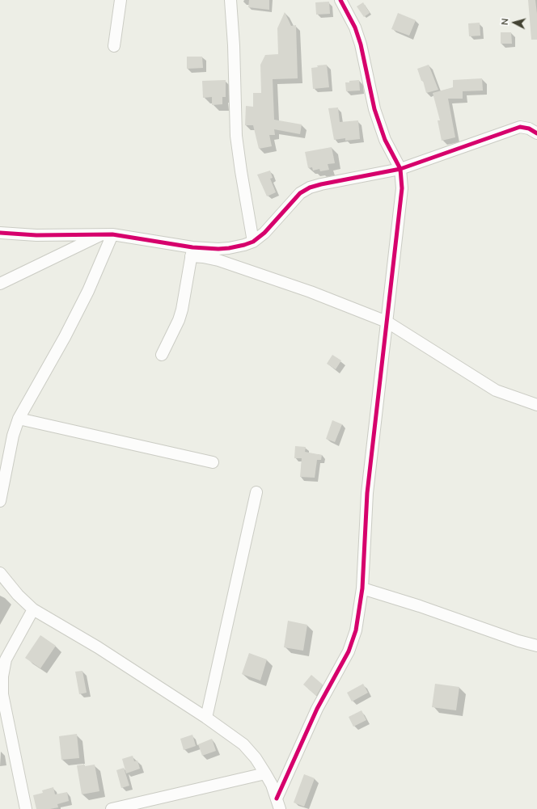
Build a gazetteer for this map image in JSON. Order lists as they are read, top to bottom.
{
  "north": "left"
}
